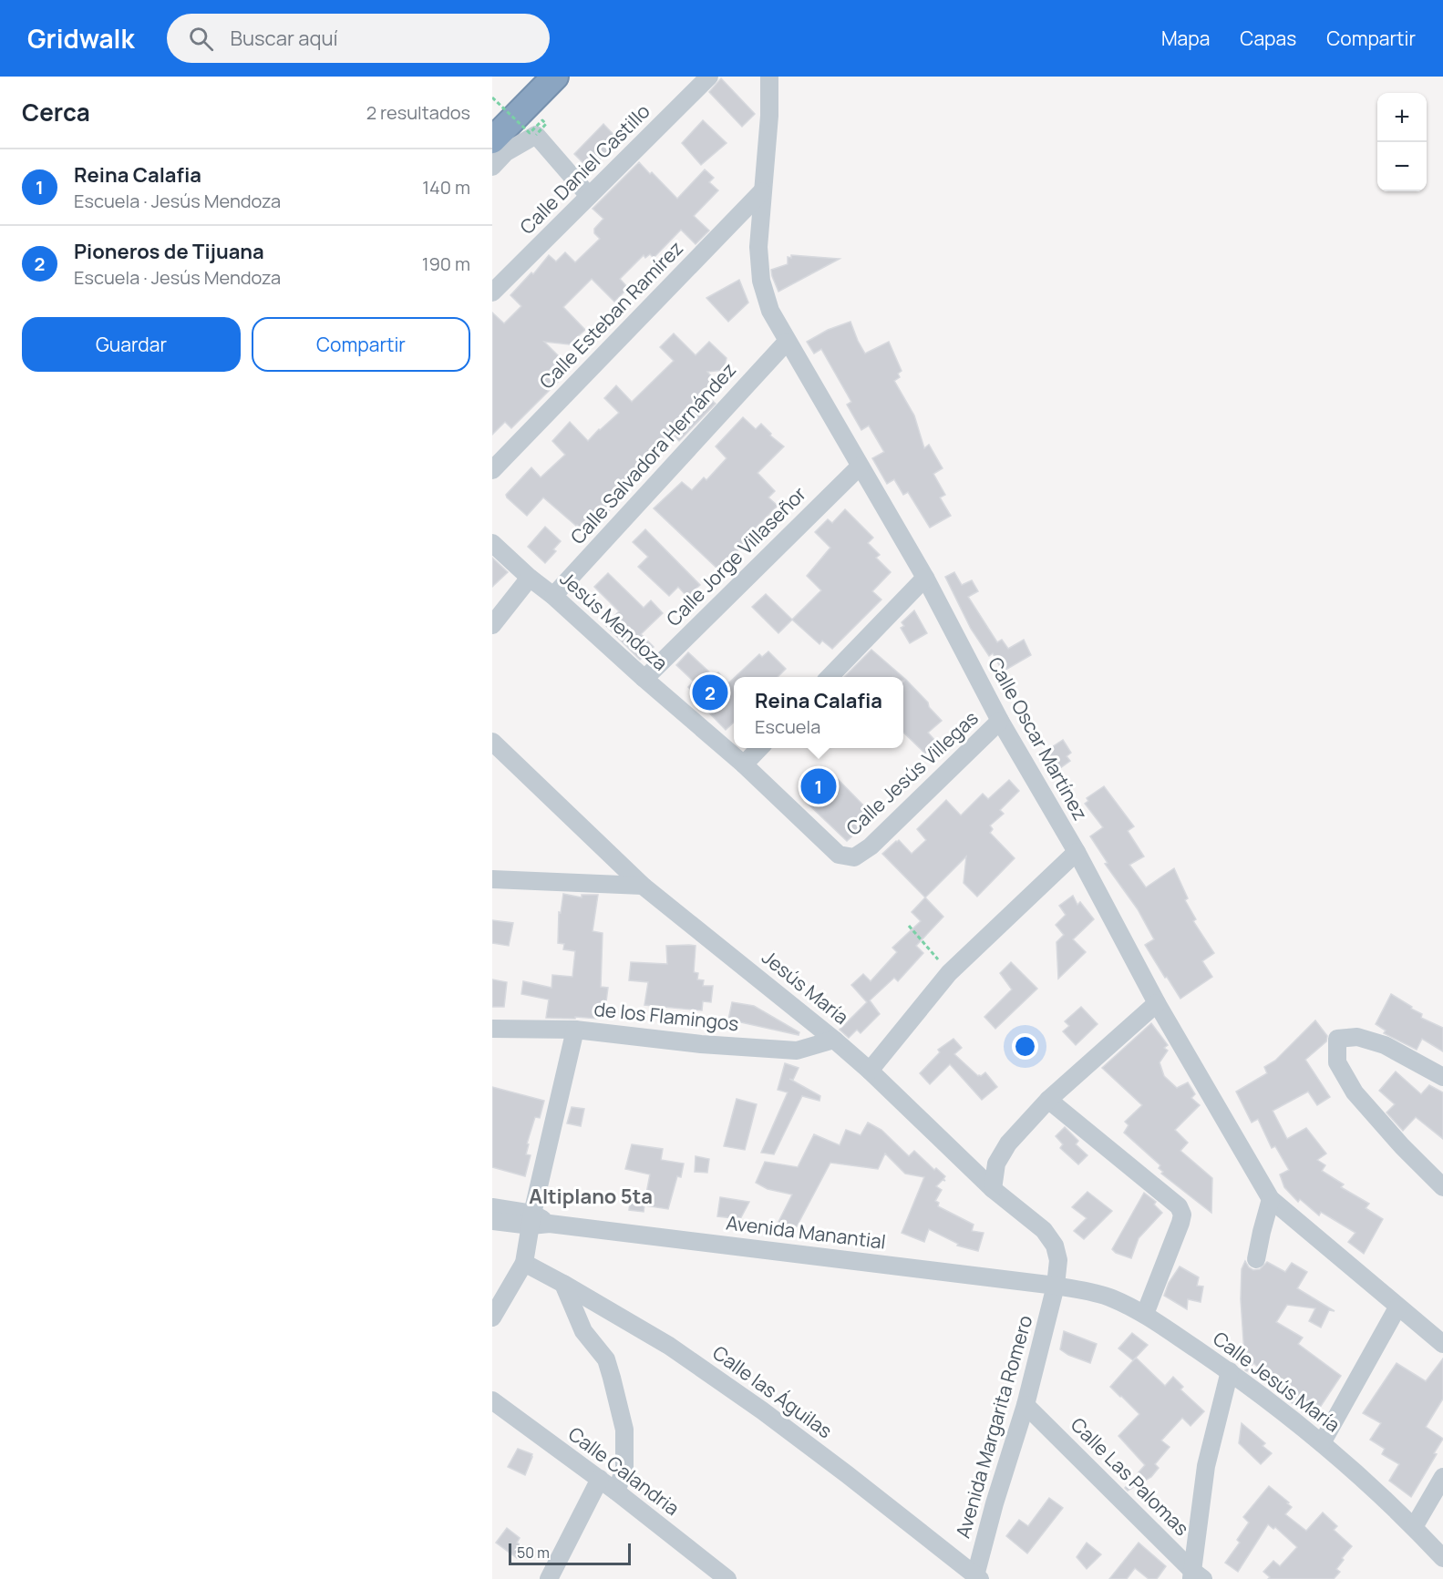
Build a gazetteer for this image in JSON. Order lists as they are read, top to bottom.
{
  "streets": {
    "street": [
      "Calle Daniel Castillo",
      "Calle Esteban Ramírez",
      "Calle Salvadora Hernández",
      "Calle Jorge Villaseñor",
      "Jesús Mendoza",
      "Calle Oscar Martínez",
      "Calle Jesús Villegas",
      "Jesús María",
      "de los Flamingos",
      "Avenida Manantial",
      "Calle Jesús María",
      "Calle las Águilas",
      "Avenida Margarita Romero",
      "Calle Calandria",
      "Calle Las Palomas"
    ]
  },
  "crossings": [
    ["Calle Esteban Ramírez", "Calle Oscar Martínez"],
    ["Calle Salvadora Hernández", "Jesús Mendoza"],
    ["Calle Salvadora Hernández", "Calle Oscar Martínez"],
    ["Calle Jorge Villaseñor", "Jesús Mendoza"],
    ["Calle Jorge Villaseñor", "Calle Oscar Martínez"],
    ["Jesús Mendoza", "Calle Jesús Villegas"],
    ["Calle Oscar Martínez", "Calle Jesús Villegas"],
    ["Jesús María", "de los Flamingos"],
    ["Jesús María", "Avenida Manantial"],
    ["Jesús María", "Calle Jesús María"],
    ["Jesús María", "Avenida Margarita Romero"],
    ["Avenida Manantial", "Calle Jesús María"],
    ["Avenida Manantial", "Avenida Margarita Romero"],
    ["Calle Jesús María", "Avenida Margarita Romero"],
    ["Calle las Águilas", "Avenida Margarita Romero"],
    ["Avenida Margarita Romero", "Calle Las Palomas"]
  ],
  "districts": ["Altiplano 5ta"],
  "scale_bar": "50 m",
  "page": {
    "header": "Gridwalk",
    "search": "Buscar aquí",
    "nav": ["Mapa", "Capas", "Compartir"],
    "heading": ["Cerca", "2 resultados"],
    "map_buttons": ["+", "−"],
    "list": [
      {
        "mark": "1",
        "name": "Reina Calafia",
        "note": "Escuela · Jesús Mendoza",
        "value": "140 m"
      },
      {
        "mark": "2",
        "name": "Pioneros de Tijuana",
        "note": "Escuela · Jesús Mendoza",
        "value": "190 m"
      }
    ],
    "buttons": ["Guardar", "Compartir"],
    "pins": ["2", "1"],
    "popup": ["Reina Calafia", "Escuela"],
    "scale": "50 m"
  }
}
